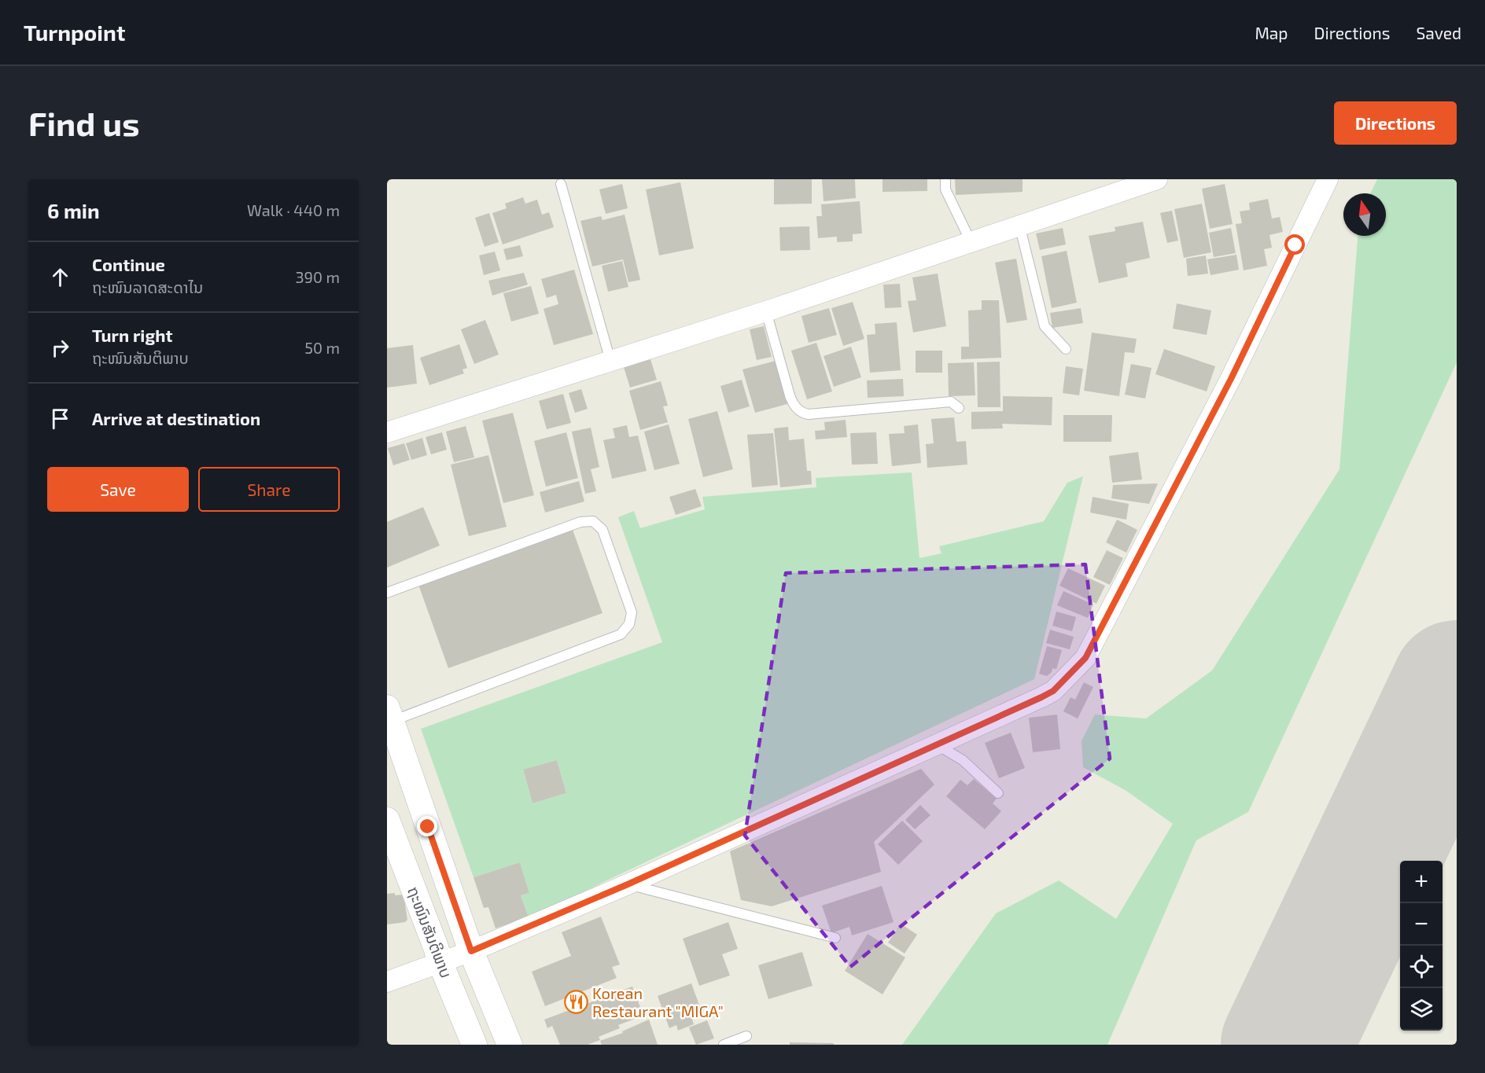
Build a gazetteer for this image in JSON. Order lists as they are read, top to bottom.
{
  "streets": {
    "street": ["ຖະໜົນສັນຕິພາບ"]
  },
  "places": {
    "restaurant": ["Korean Restaurant \"MIGA\""]
  },
  "north": "top",
  "page": {
    "header": "Turnpoint",
    "nav": ["Map", "Directions", "Saved"],
    "buttons": [
      "Directions",
      ["Save", "Share"]
    ],
    "title": "Find us",
    "heading": ["6 min", "Walk · 440 m"],
    "list": [
      ["Continue", "ຖະໜົນລາດສະດາໄນ", "390 m"],
      ["Turn right", "ຖະໜົນສັນຕິພາບ", "50 m"],
      "Arrive at destination"
    ],
    "map_buttons": ["+", "−"]
  }
}
